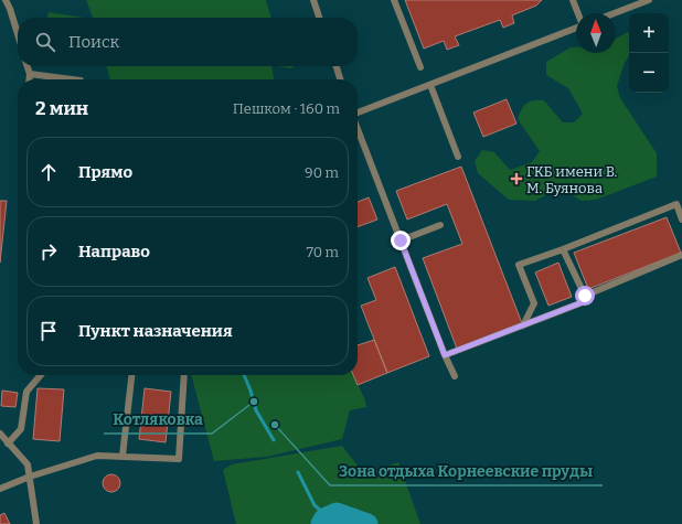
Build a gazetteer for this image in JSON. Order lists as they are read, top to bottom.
{
  "places": {
    "health": ["ГКБ имени В. М. Буянова"],
    "other": ["Котляковка", "Зона отдыха Корнеевские пруды"]
  },
  "north": "top",
  "page": {
    "map_buttons": ["+", "−"],
    "search": "Поиск",
    "heading": ["2 мин", "Пешком · 160 m"],
    "list": [
      ["Прямо", "90 m"],
      ["Направо", "70 m"],
      "Пункт назначения"
    ]
  }
}
